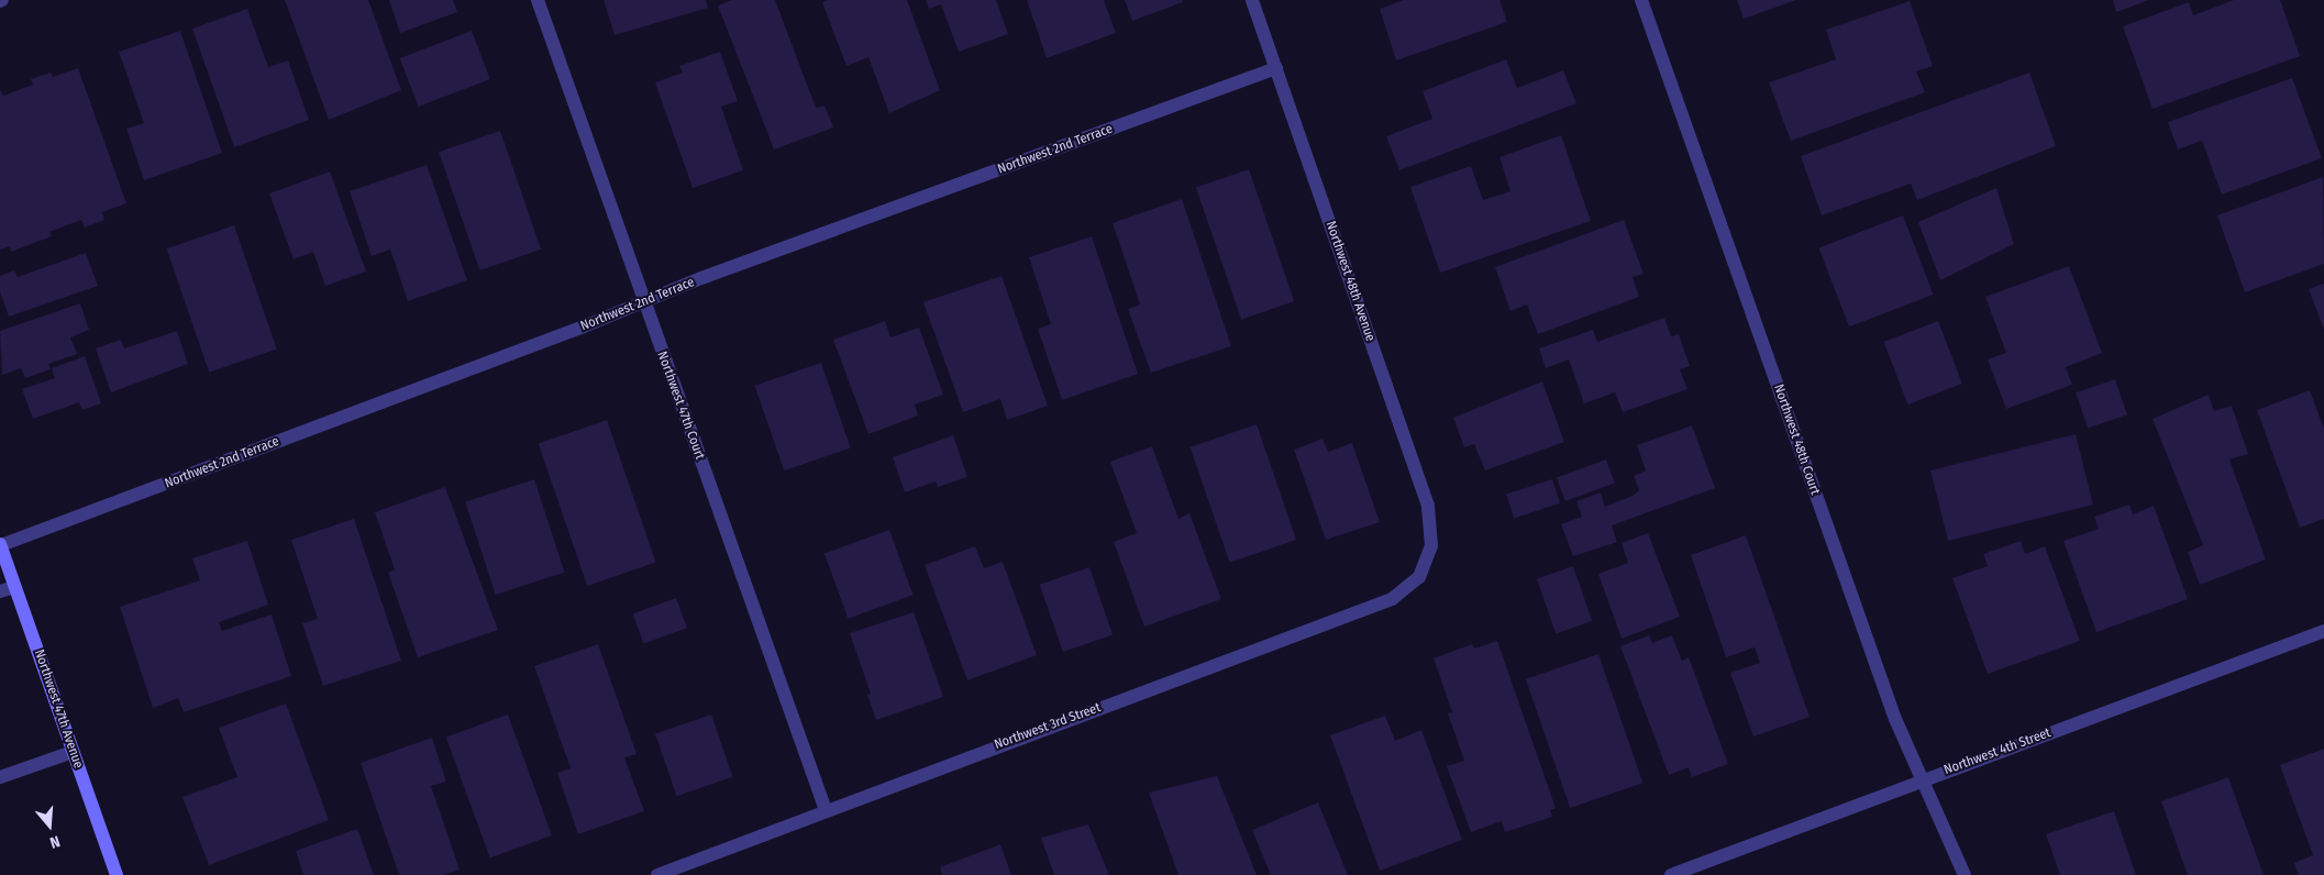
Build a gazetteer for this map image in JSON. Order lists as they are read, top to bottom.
{
  "streets": {
    "street": [
      "Northwest 2nd Terrace",
      "Northwest 48th Avenue",
      "Northwest 47th Court",
      "Northwest 48th Court",
      "Northwest 47th Avenue",
      "Northwest 3rd Street",
      "Northwest 4th Street"
    ]
  },
  "crossings": [
    ["Northwest 2nd Terrace", "Northwest 48th Avenue"],
    ["Northwest 2nd Terrace", "Northwest 47th Court"],
    ["Northwest 2nd Terrace", "Northwest 47th Avenue"],
    ["Northwest 48th Avenue", "Northwest 3rd Street"],
    ["Northwest 47th Court", "Northwest 3rd Street"],
    ["Northwest 48th Court", "Northwest 4th Street"]
  ],
  "north": "bottom"
}
